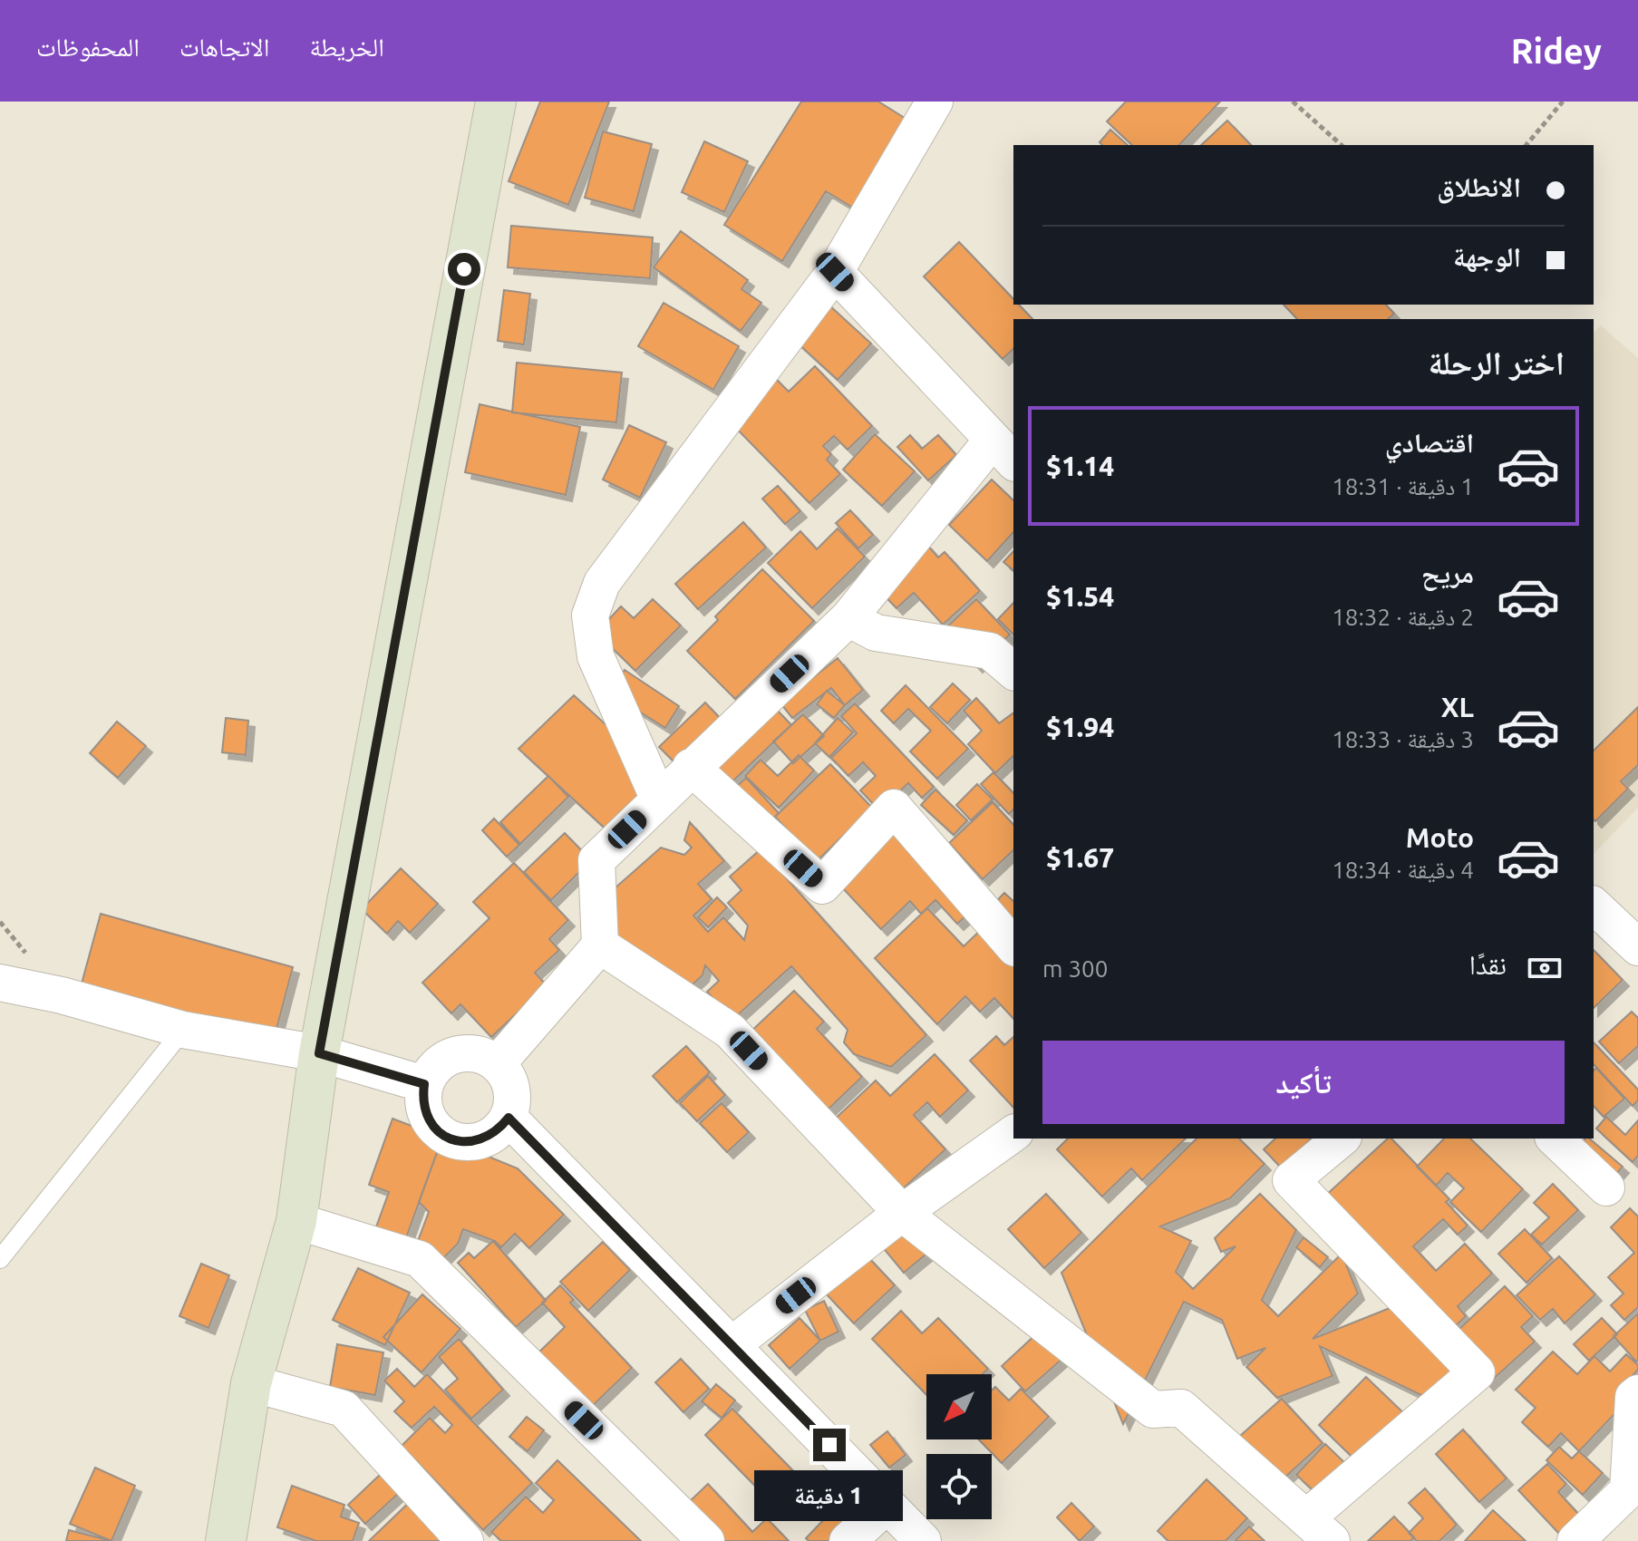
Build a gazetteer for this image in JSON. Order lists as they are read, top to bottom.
{
  "north": "bottom left",
  "page": {
    "header": "Ridey",
    "nav": ["الخريطة", "الاتجاهات", "المحفوظات"],
    "banner": ["الانطلاق", "الوجهة"],
    "heading": "اختر الرحلة",
    "list": [
      {
        "name": "اقتصادي",
        "note": "1 دقيقة · 18:31",
        "value": "$1.14"
      },
      {
        "name": "مريح",
        "note": "2 دقيقة · 18:32",
        "value": "$1.54"
      },
      {
        "name": "XL",
        "note": "3 دقيقة · 18:33",
        "value": "$1.94"
      },
      {
        "name": "Moto",
        "note": "4 دقيقة · 18:34",
        "value": "$1.67"
      }
    ],
    "pay": ["نقدًا", "300 m"],
    "buttons": "تأكيد",
    "bubble": "1 دقيقة"
  }
}
